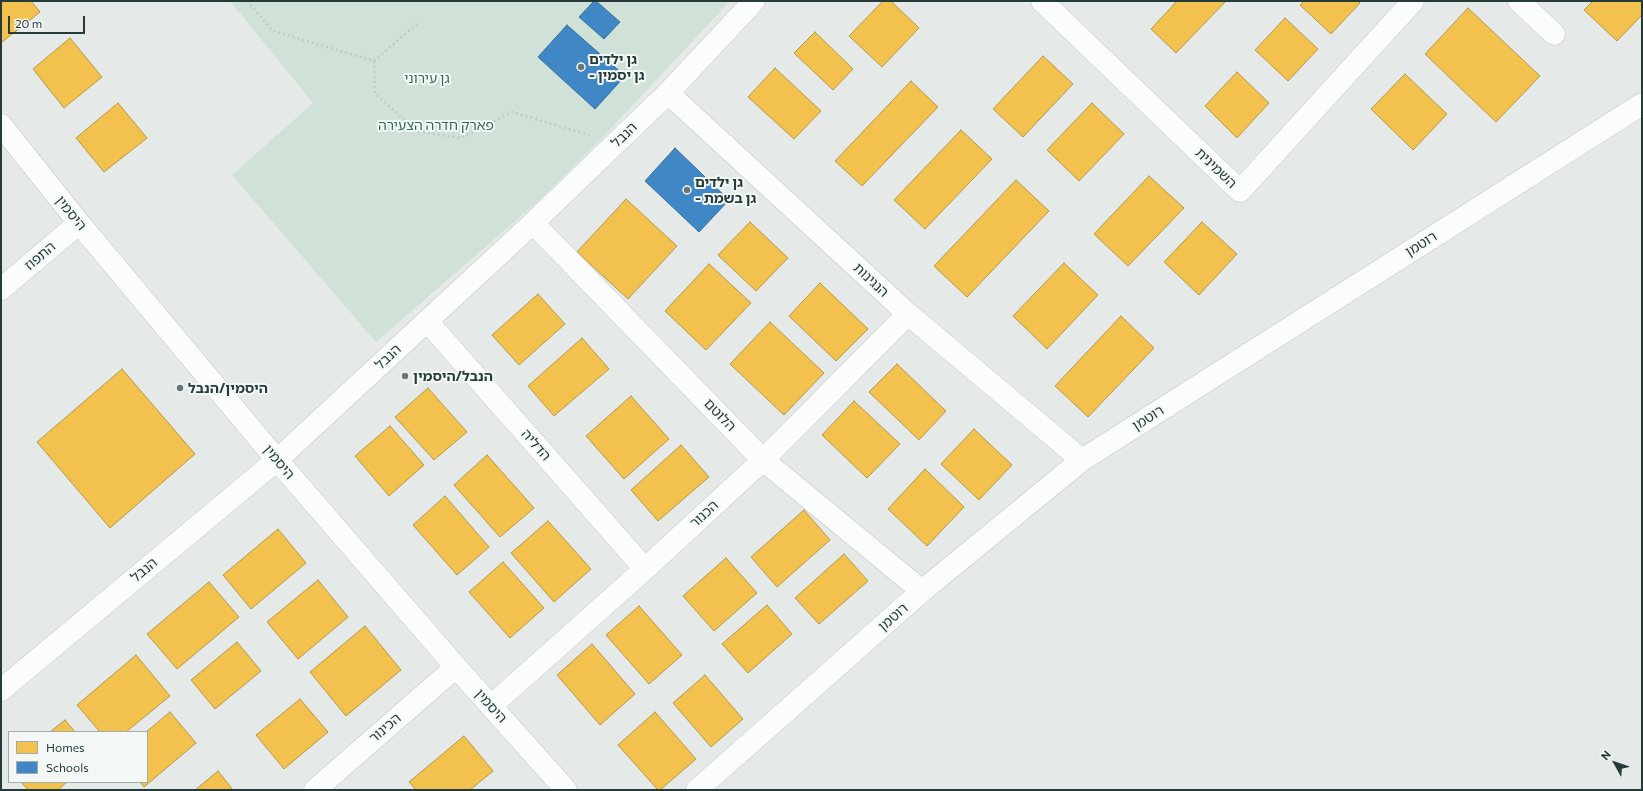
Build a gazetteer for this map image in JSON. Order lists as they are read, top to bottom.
{
  "streets": {
    "street": [
      "הנבל",
      "השמינית",
      "היסמין",
      "רוטמן",
      "התפוז",
      "הנגינות",
      "הלוטם",
      "הדליה",
      "הכנור",
      "הכינור"
    ]
  },
  "crossings": [
    ["הנבל", "היסמין"],
    ["הנבל", "הנגינות"],
    ["הנבל", "הלוטם"],
    ["הנבל", "הדליה"],
    ["היסמין", "התפוז"],
    ["היסמין", "הכנור"],
    ["היסמין", "הכינור"],
    ["רוטמן", "הנגינות"],
    ["רוטמן", "הלוטם"],
    ["הנגינות", "הכנור"],
    ["הלוטם", "הכנור"],
    ["הדליה", "הכנור"]
  ],
  "parks": ["גן עירוני", "פארק חדרה הצעירה"],
  "places": [
    "גן ילדים - גן יסמין",
    "גן ילדים - גן בשמת",
    "הנבל/היסמין",
    "היסמין/הנבל"
  ],
  "legend": ["Homes", "Schools"],
  "scale_bar": "20 m",
  "north": "top left"
}
